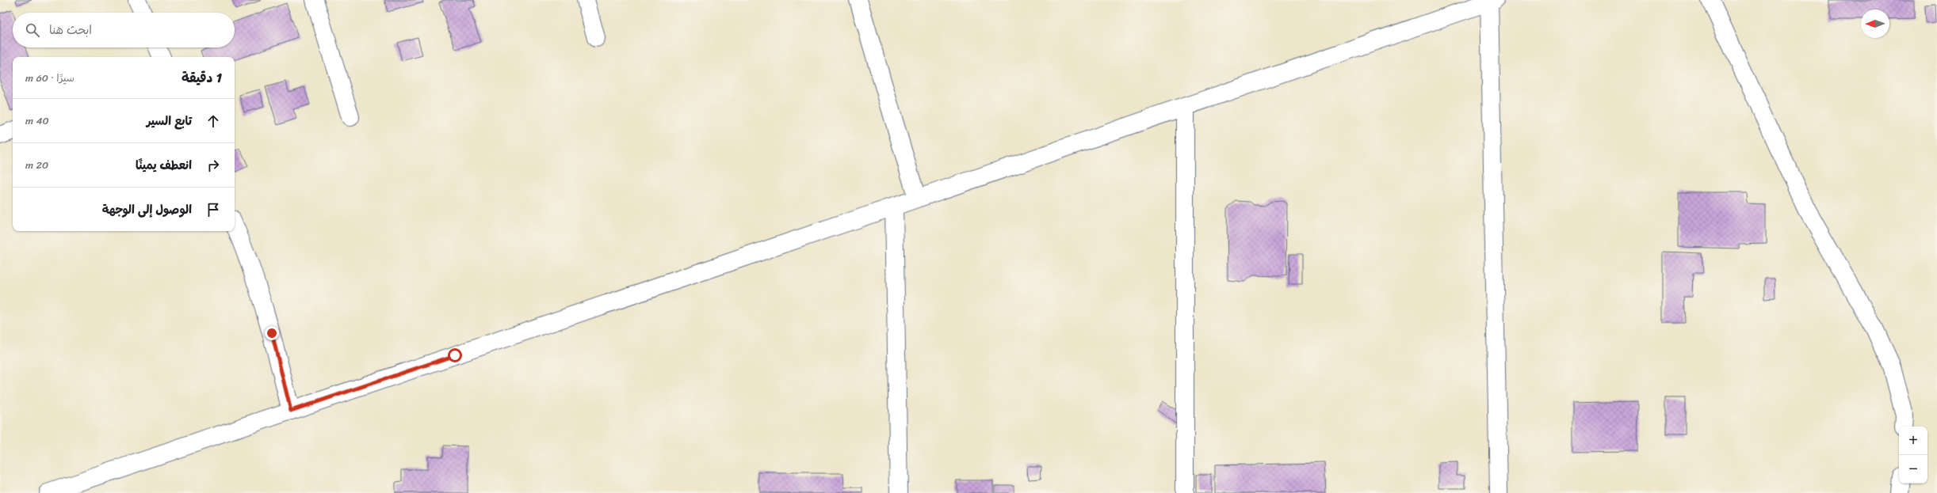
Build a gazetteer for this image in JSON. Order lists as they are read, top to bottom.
{
  "north": "left",
  "page": {
    "search": "ابحث هنا",
    "heading": ["1 دقيقة", "سيرًا · 60 m"],
    "list": [
      ["تابع السير", "40 m"],
      ["انعطف يمينًا", "20 m"],
      "الوصول إلى الوجهة"
    ],
    "map_buttons": ["+", "−"]
  }
}
